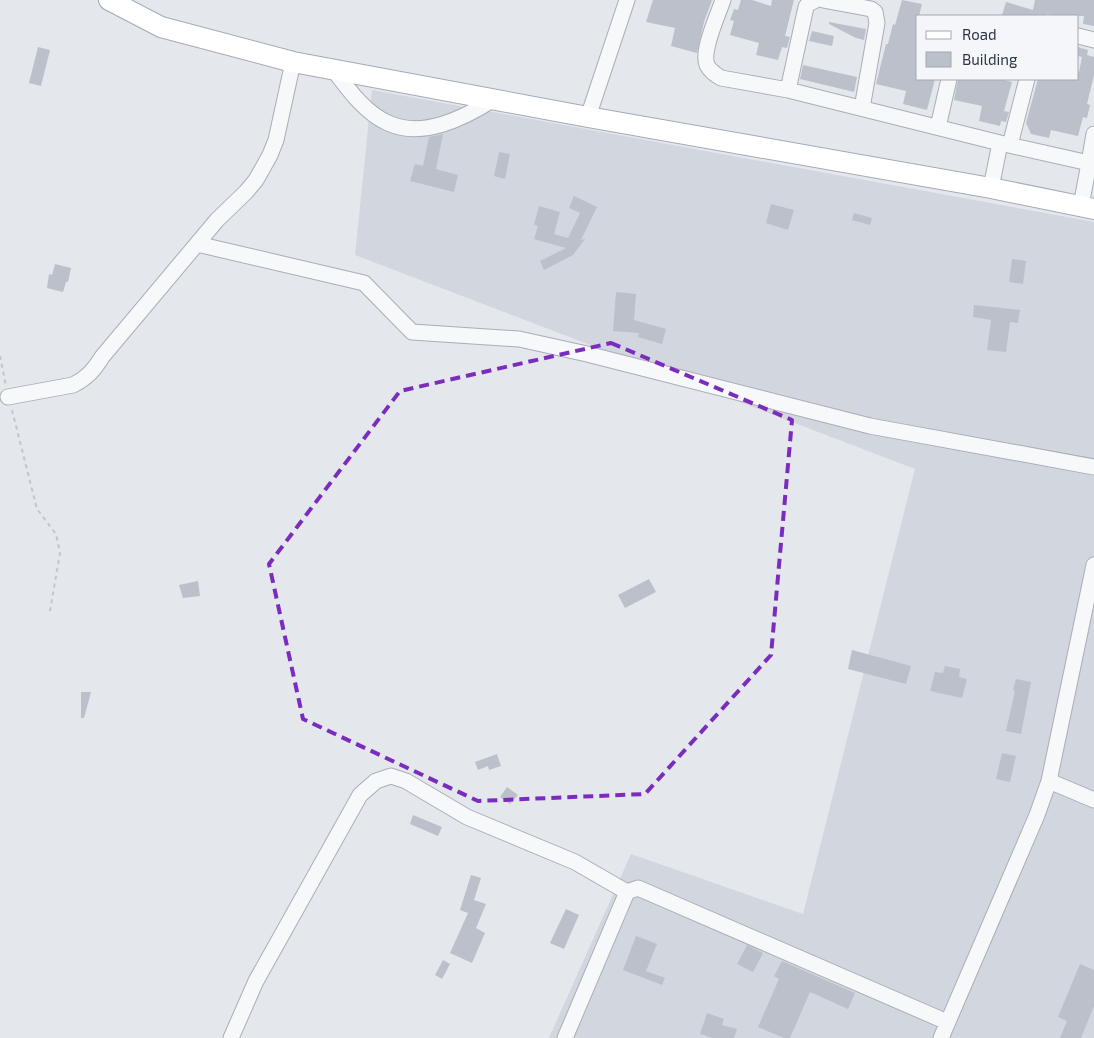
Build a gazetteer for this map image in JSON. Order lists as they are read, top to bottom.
{
  "legend": ["Road", "Building"]
}
